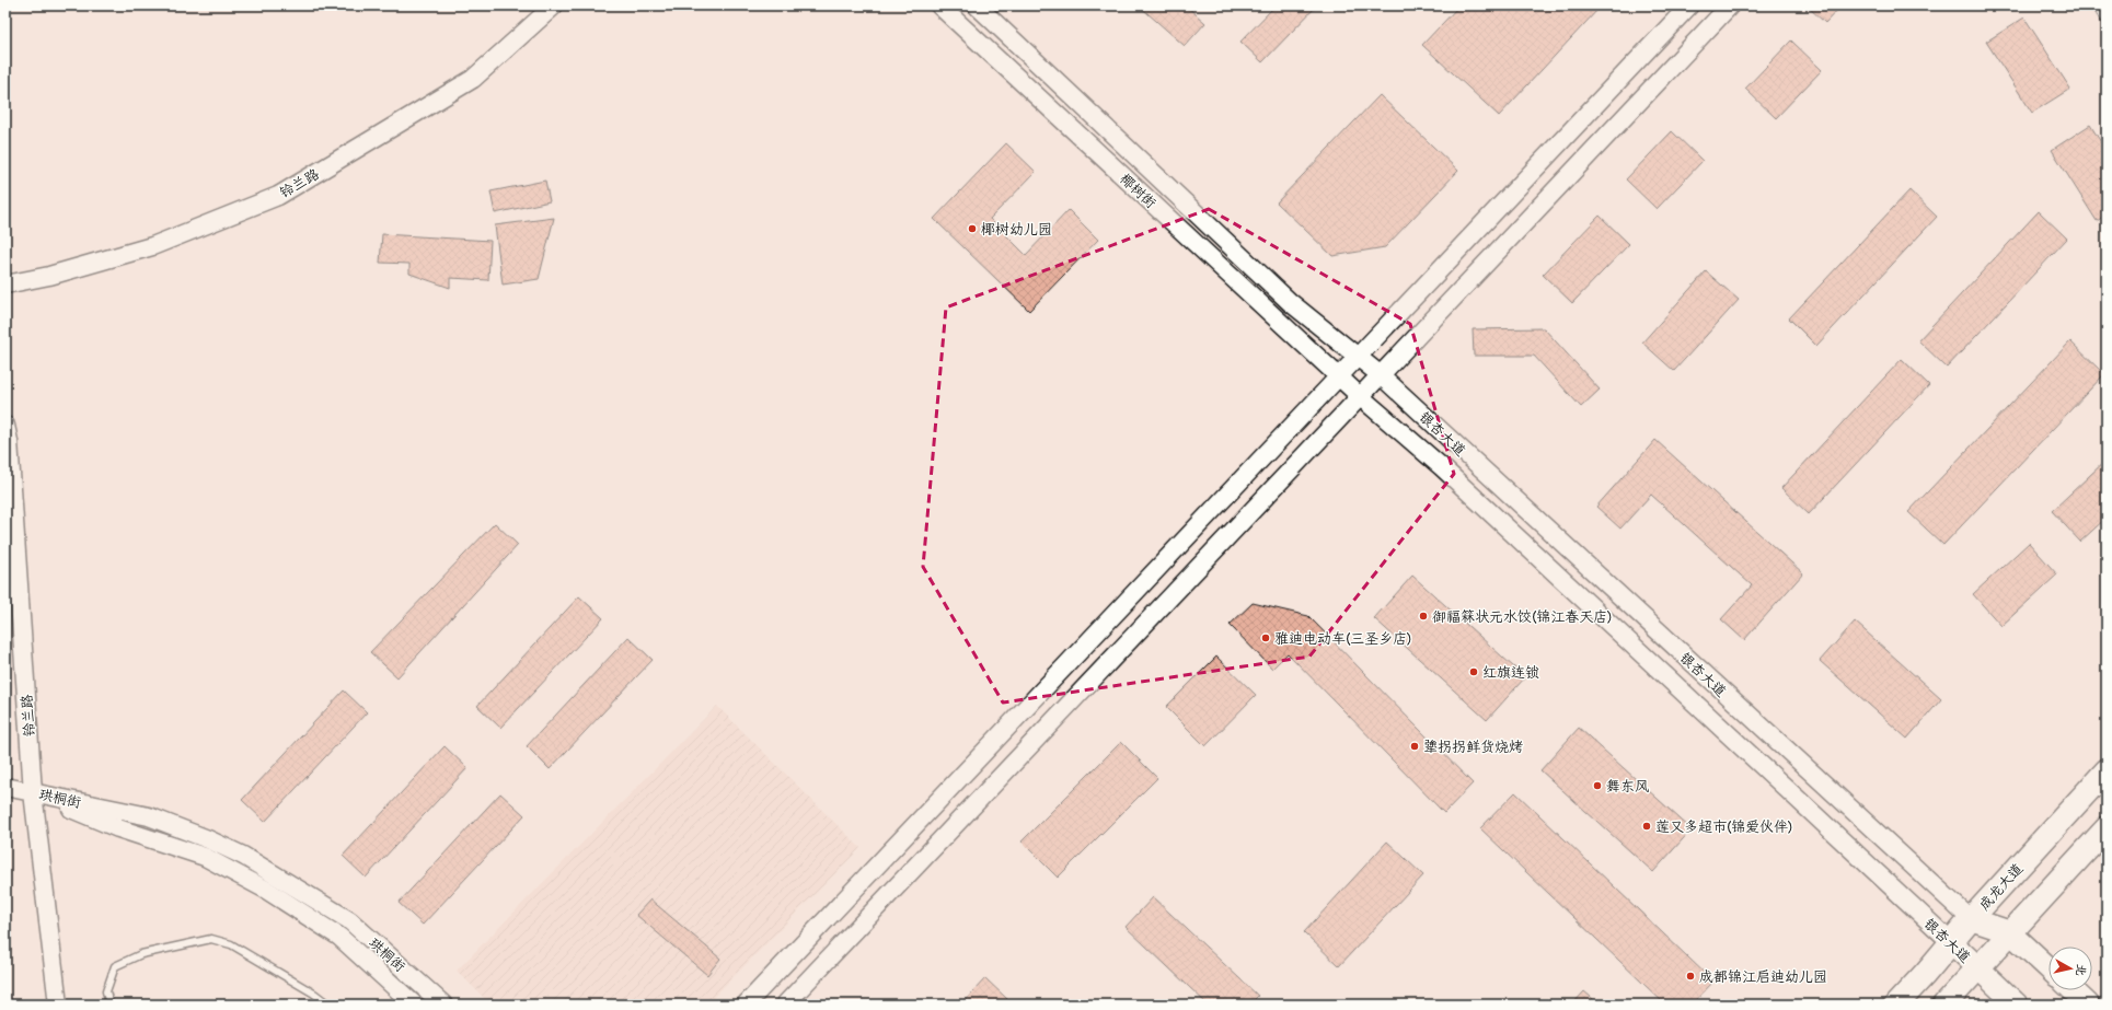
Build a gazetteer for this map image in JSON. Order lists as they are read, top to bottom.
{
  "streets": {
    "highway": ["成龙大道"],
    "main road": ["银杏大道"],
    "street": ["铃兰路", "椰树街", "珙桐街"]
  },
  "crossings": [
    ["铃兰路", "珙桐街"],
    ["椰树街", "银杏大道"],
    ["银杏大道", "成龙大道"]
  ],
  "places": [
    "椰树幼儿园",
    "御福箖状元水饺(锦江春天店)",
    "雅迪电动车(三圣乡店)",
    "红旗连锁",
    "犟拐拐鲜货烧烤",
    "舞东风",
    "莲又多超市(锦爱伙伴)",
    "成都锦江启迪幼儿园"
  ],
  "north": "right"
}
